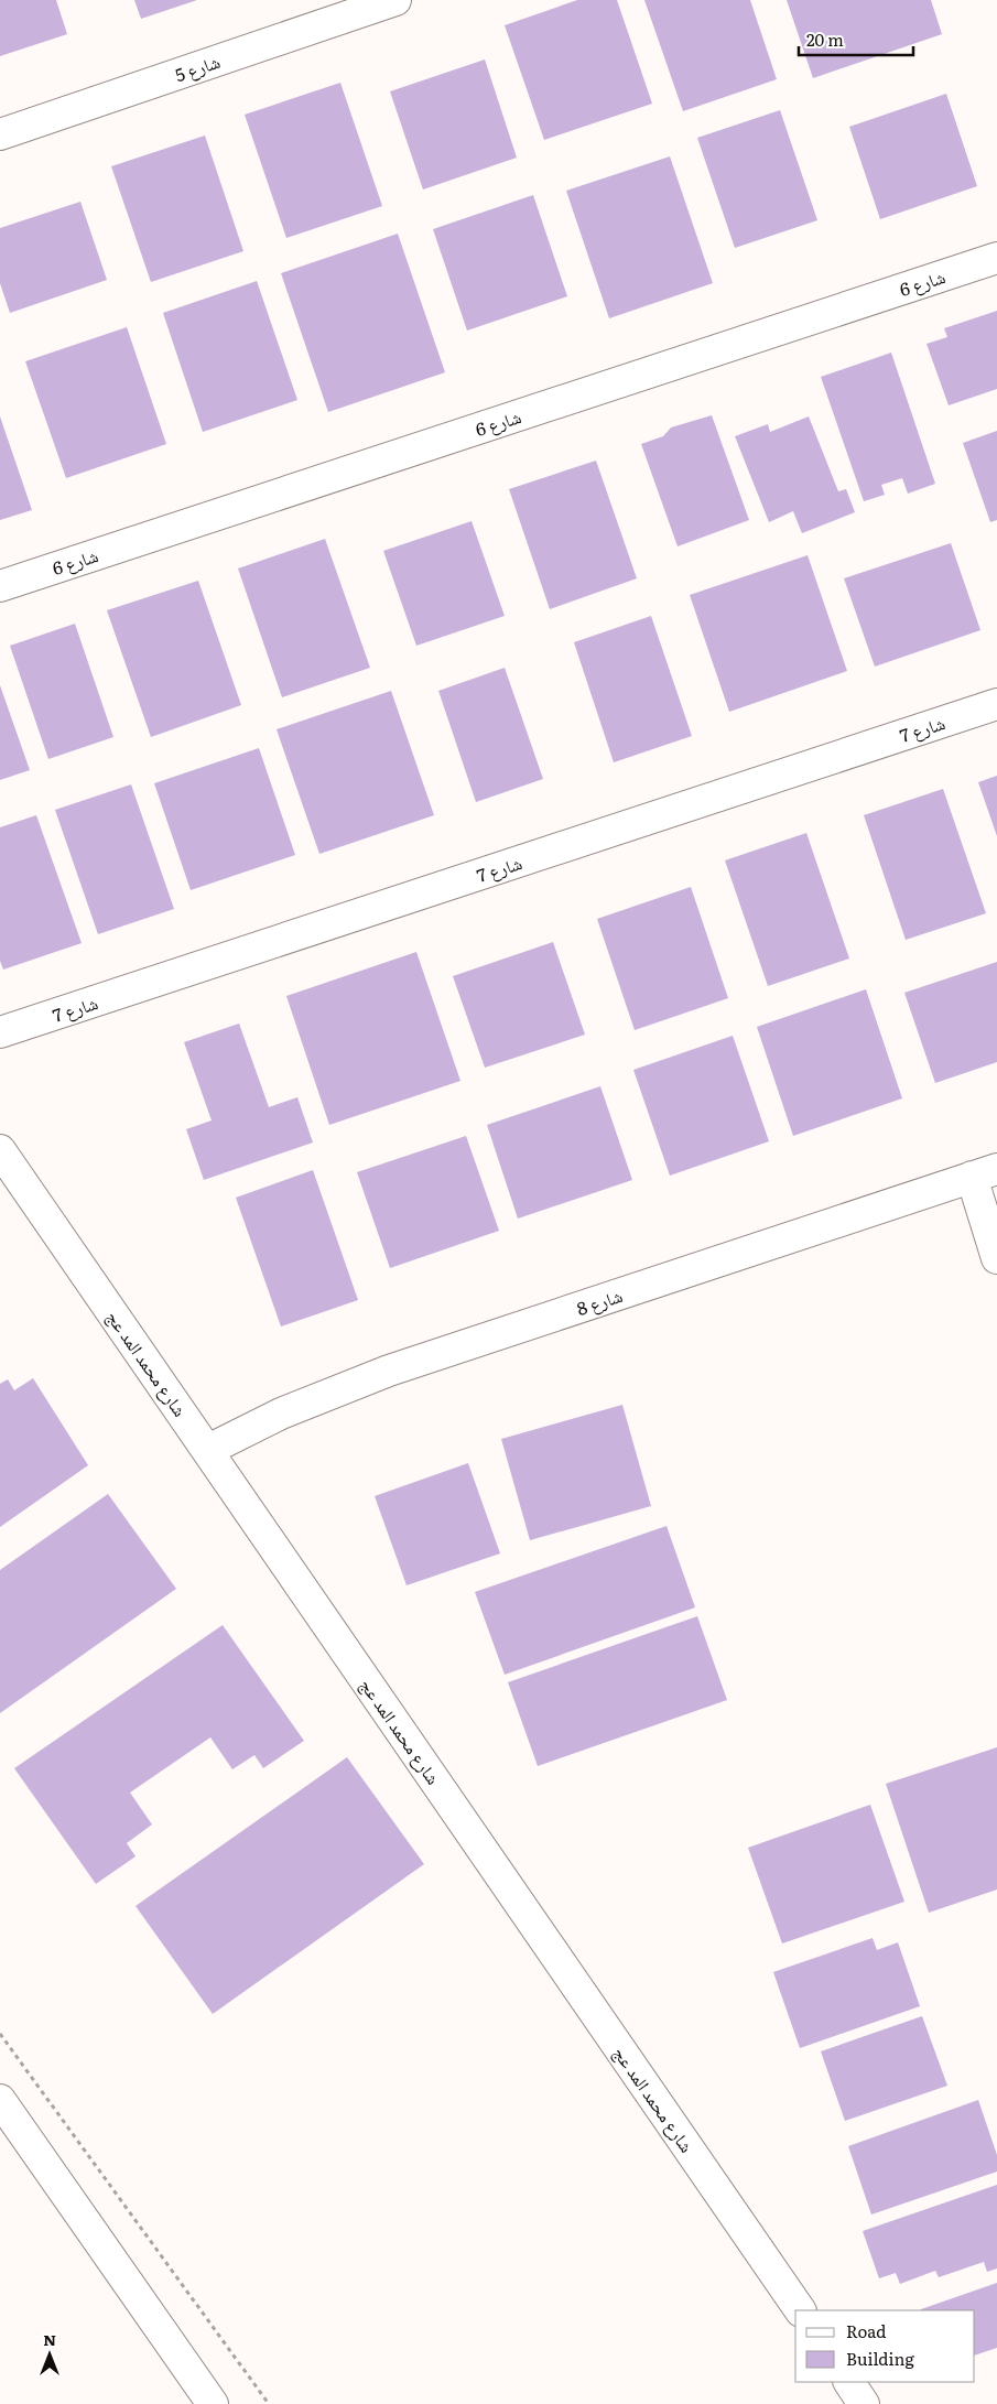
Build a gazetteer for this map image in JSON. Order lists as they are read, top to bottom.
{
  "streets": {
    "street": [
      "شارع 5",
      "شارع 6",
      "شارع 7",
      "شارع 8",
      "شارع محمد المد عج"
    ]
  },
  "crossings": [
    ["شارع 8", "شارع محمد المد عج"]
  ],
  "legend": ["Road", "Building"],
  "scale_bar": "20 m",
  "north": "top"
}
